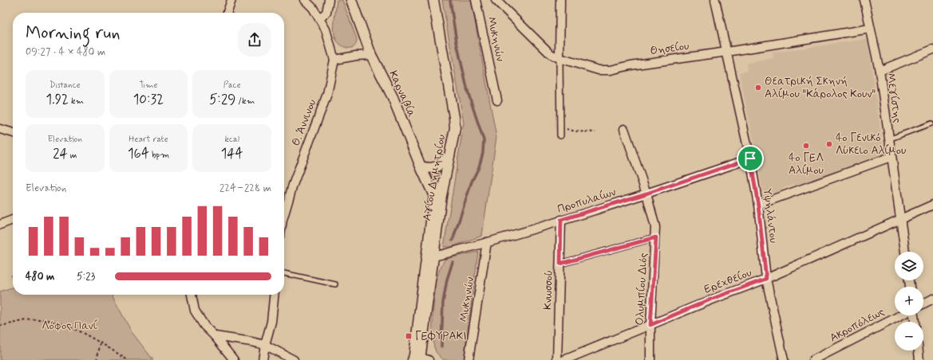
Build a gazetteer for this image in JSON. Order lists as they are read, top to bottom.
{
  "streets": {
    "street": [
      "Μυκηνών",
      "Θησείου",
      "Καρναβία",
      "Μεγίστης",
      "Θ. Άννινου",
      "Αγίου Δημητρίου",
      "Προπυλαίων",
      "Υψηλάντου",
      "Ερεχθείου",
      "Ολυμπίου Διός",
      "Κνωσσού",
      "Ακροπόλεως"
    ]
  },
  "crossings": [
    ["Μυκηνών", "Προπυλαίων"],
    ["Θησείου", "Μεγίστης"],
    ["Θησείου", "Υψηλάντου"],
    ["Καρναβία", "Αγίου Δημητρίου"],
    ["Μεγίστης", "Ερεχθείου"],
    ["Αγίου Δημητρίου", "Προπυλαίων"],
    ["Προπυλαίων", "Υψηλάντου"],
    ["Προπυλαίων", "Ολυμπίου Διός"],
    ["Προπυλαίων", "Κνωσσού"],
    ["Υψηλάντου", "Ερεχθείου"],
    ["Ερεχθείου", "Ολυμπίου Διός"]
  ],
  "parks": ["Λόφος Πανί"],
  "places": {
    "other": ["Θεατρική Σκηνή Αλίμου \"Κάρολος Κουν\"", "4ο Γενικό Λύκειο Αλίμου", "4ο ΓΕΛ Αλίμου"],
    "transit": ["ΓΕΦΥΡΑΚΙ"]
  },
  "page": {
    "heading": ["Morning run", "09:27 · 4 × 480 m"],
    "stats": [
      ["Distance", "1.92 km"],
      ["Time", "10:32"],
      ["Pace", "5:29 /km"],
      ["Elevation", "24 m"],
      ["Heart rate", "164 bpm"],
      ["kcal", "144"]
    ],
    "chart": ["Elevation", "224–228 m"],
    "map_buttons": ["+", "−"],
    "list": [
      {
        "name": "480 m",
        "note": "5:23"
      }
    ]
  }
}
